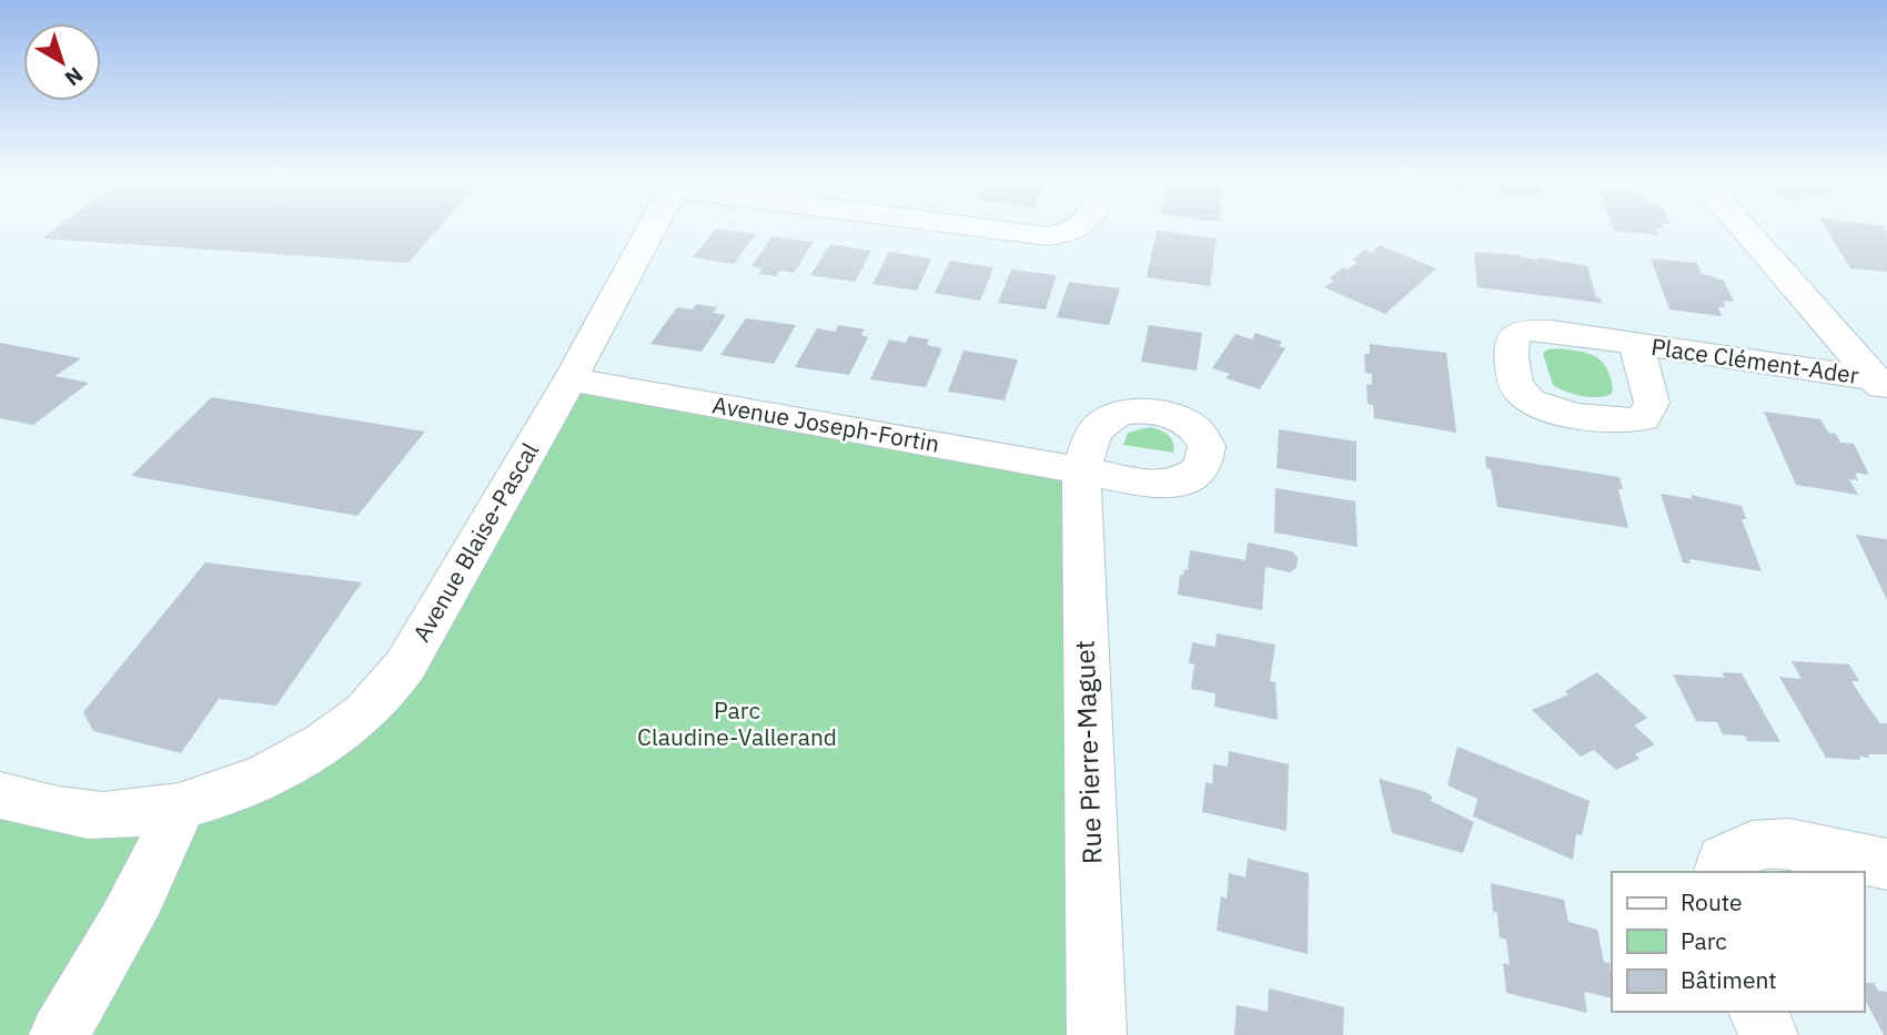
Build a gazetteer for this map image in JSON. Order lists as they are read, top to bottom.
{
  "streets": {
    "street": [
      "Place Clément-Ader",
      "Avenue Joseph-Fortin",
      "Avenue Blaise-Pascal",
      "Rue Pierre-Maguet"
    ]
  },
  "crossings": [
    ["Avenue Joseph-Fortin", "Avenue Blaise-Pascal"],
    ["Avenue Joseph-Fortin", "Rue Pierre-Maguet"]
  ],
  "parks": ["Parc Claudine-Vallerand"],
  "legend": ["Route", "Parc", "Bâtiment"],
  "north": "bottom right"
}
